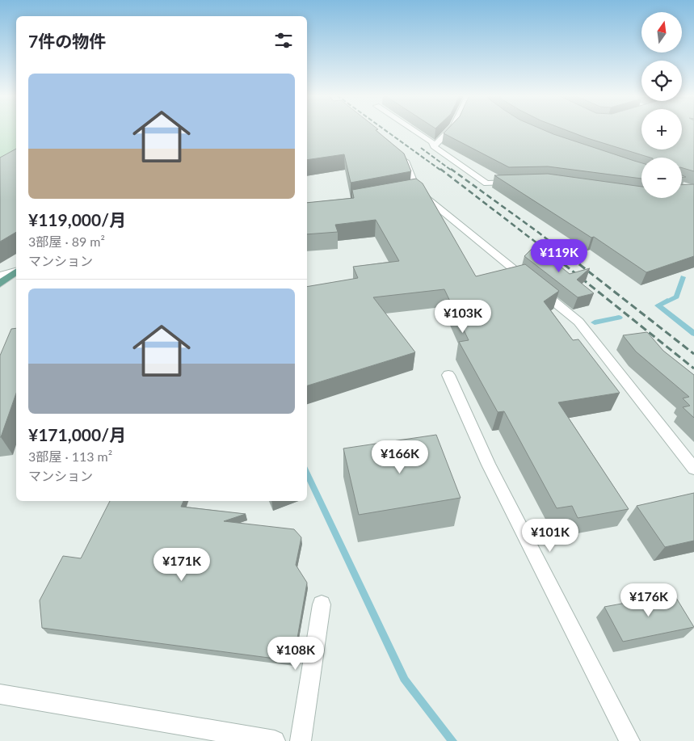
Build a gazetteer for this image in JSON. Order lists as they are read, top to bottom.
{
  "north": "top",
  "page": {
    "map_buttons": ["+", "−"],
    "heading": "7件の物件",
    "list": [
      {
        "name": "¥119,000/月",
        "note": "3部屋 · 89 m² · マンション"
      },
      {
        "name": "¥171,000/月",
        "note": "3部屋 · 113 m² · マンション"
      }
    ],
    "price": [
      "¥119K",
      "¥103K",
      "¥166K",
      "¥101K",
      "¥171K",
      "¥176K",
      "¥108K"
    ]
  }
}
